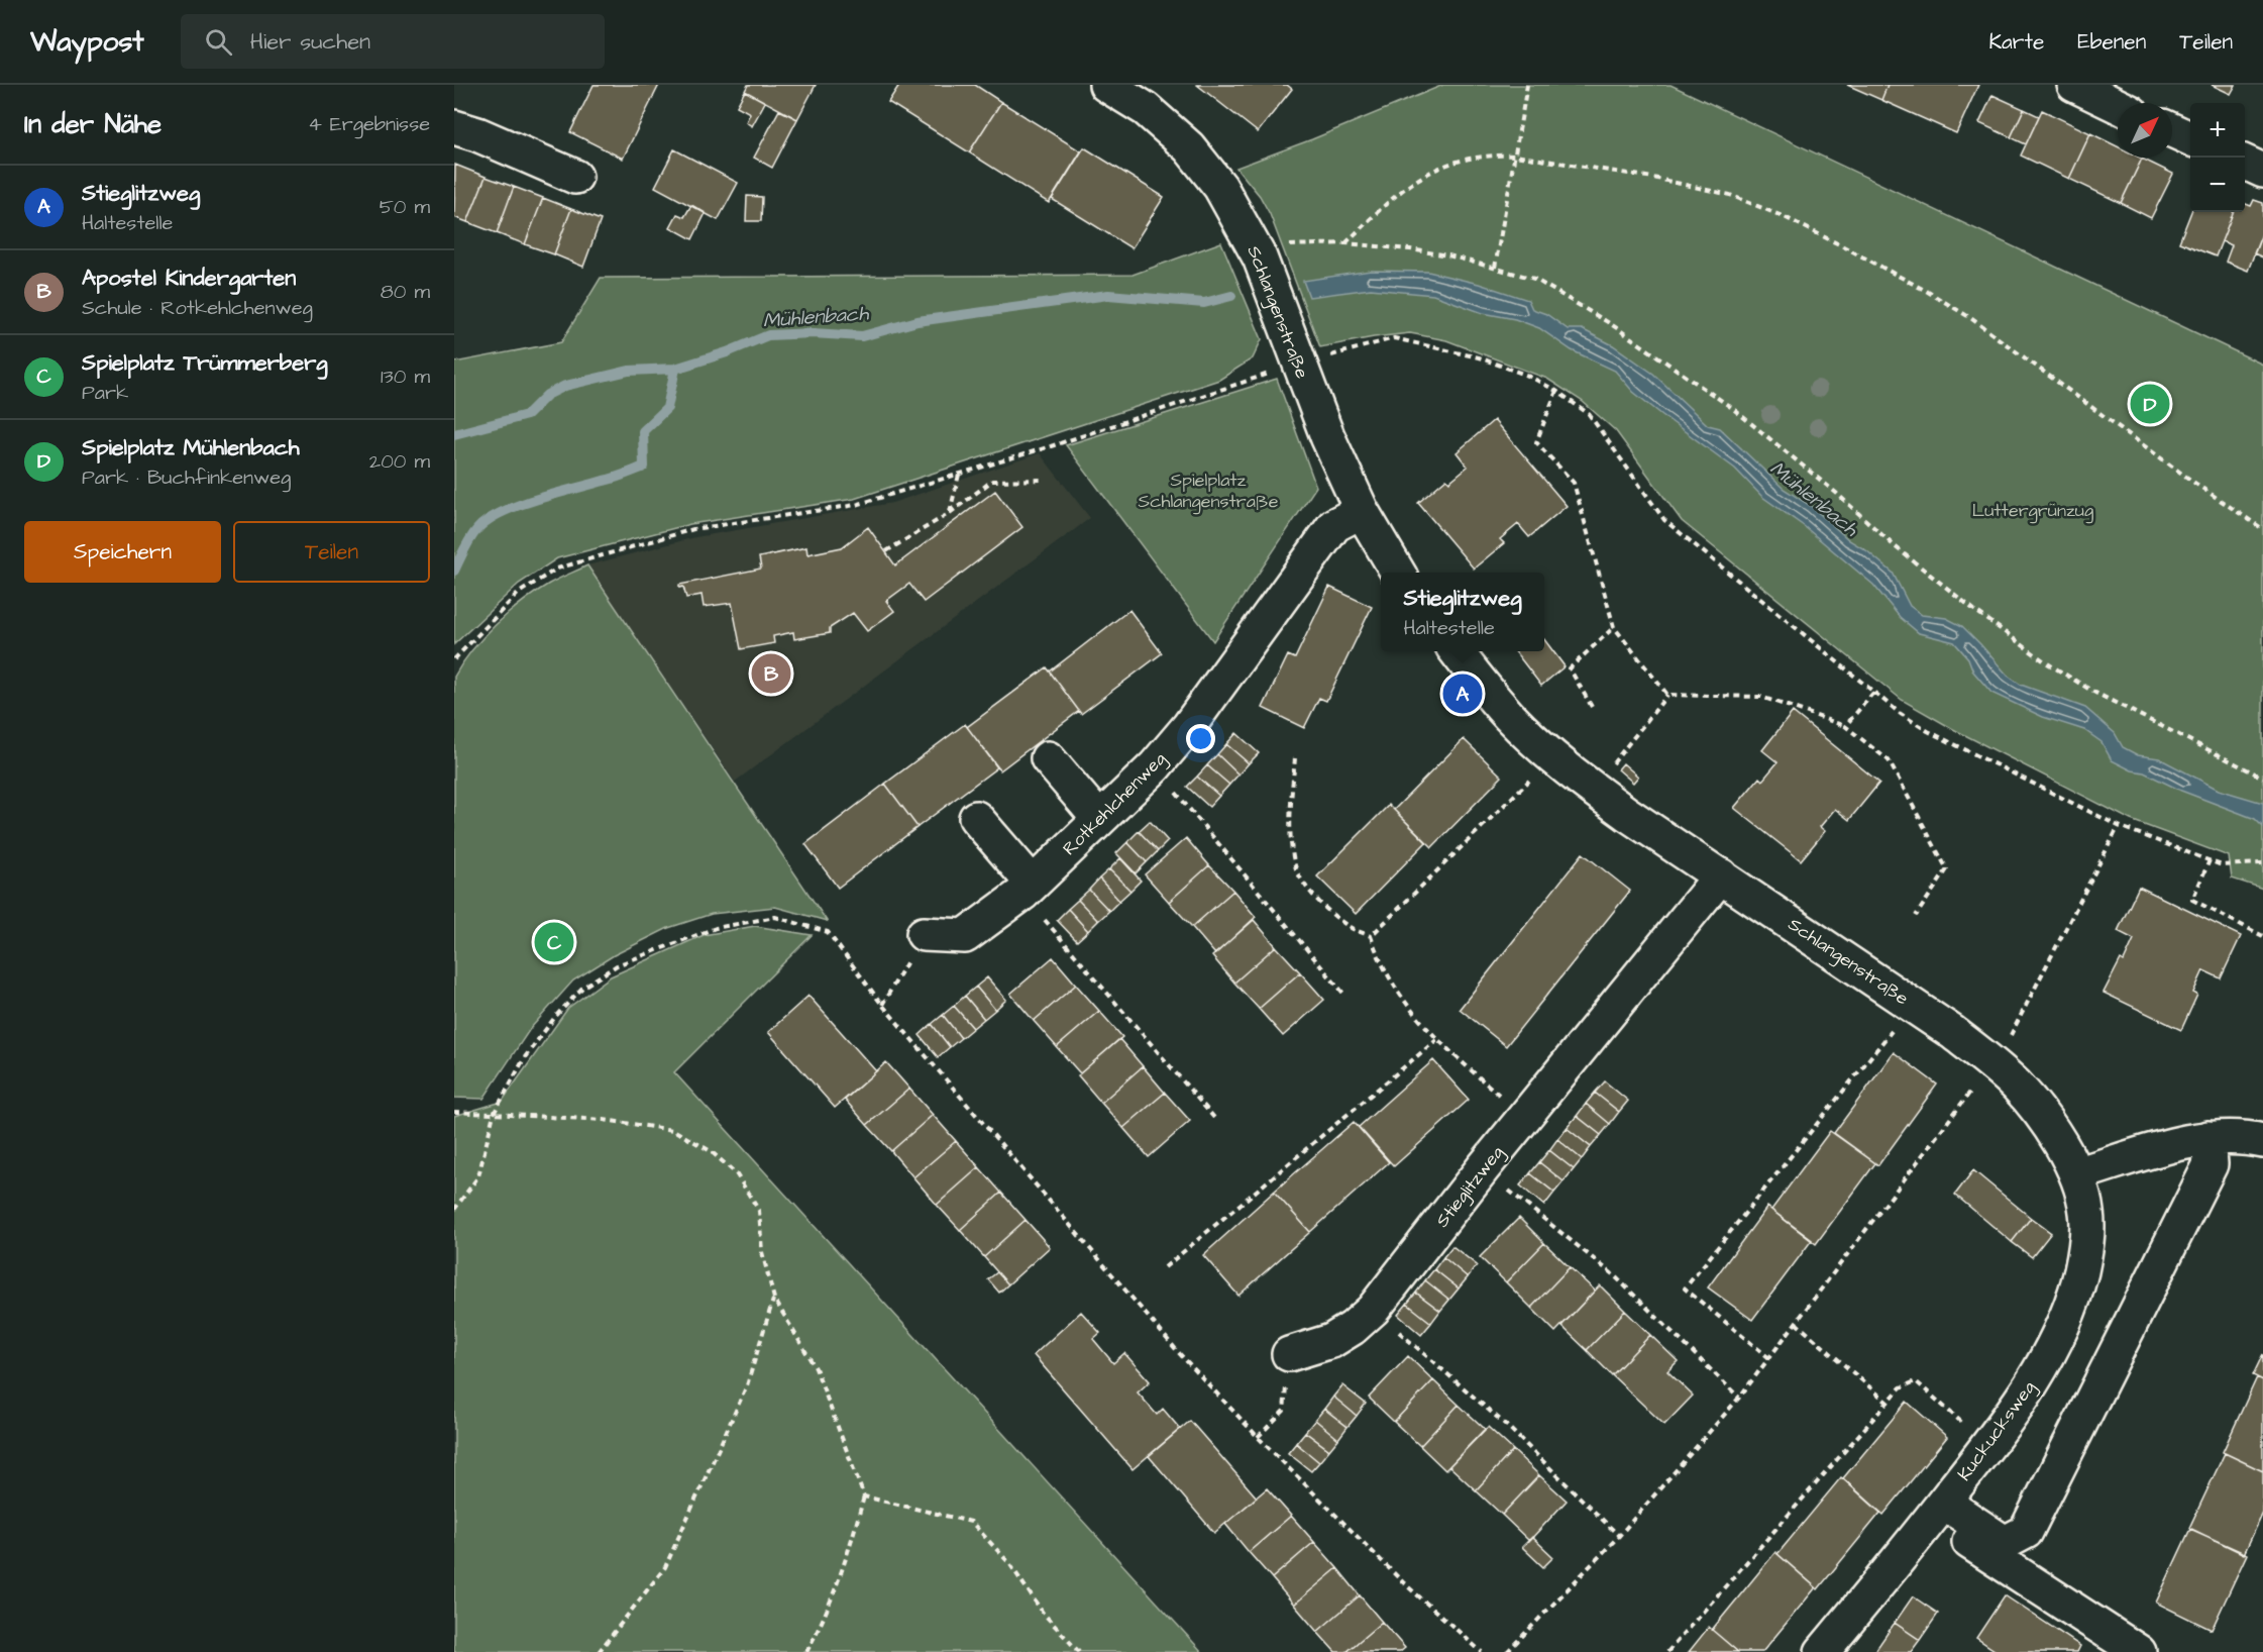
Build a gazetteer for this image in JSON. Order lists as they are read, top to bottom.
{
  "streets": {
    "street": [
      "Schlangenstraße",
      "Rotkehlchenweg",
      "Stieglitzweg",
      "Kuckucksweg"
    ]
  },
  "crossings": [
    ["Schlangenstraße", "Rotkehlchenweg"],
    ["Schlangenstraße", "Stieglitzweg"],
    ["Schlangenstraße", "Kuckucksweg"]
  ],
  "water": ["Mühlenbach"],
  "parks": ["Spielplatz Schlangenstraße", "Luttergrünzug"],
  "north": "top right",
  "page": {
    "header": "Waypost",
    "search": "Hier suchen",
    "nav": ["Karte", "Ebenen", "Teilen"],
    "heading": ["In der Nähe", "4 Ergebnisse"],
    "map_buttons": ["+", "−"],
    "list": [
      {
        "mark": "A",
        "name": "Stieglitzweg",
        "note": "Haltestelle",
        "value": "50 m"
      },
      {
        "mark": "B",
        "name": "Apostel Kindergarten",
        "note": "Schule · Rotkehlchenweg",
        "value": "80 m"
      },
      {
        "mark": "C",
        "name": "Spielplatz Trümmerberg",
        "note": "Park",
        "value": "130 m"
      },
      {
        "mark": "D",
        "name": "Spielplatz Mühlenbach",
        "note": "Park · Buchfinkenweg",
        "value": "200 m"
      }
    ],
    "pins": [
      "D",
      "B",
      "A",
      "C"
    ],
    "buttons": ["Speichern", "Teilen"],
    "popup": ["Stieglitzweg", "Haltestelle"]
  }
}
